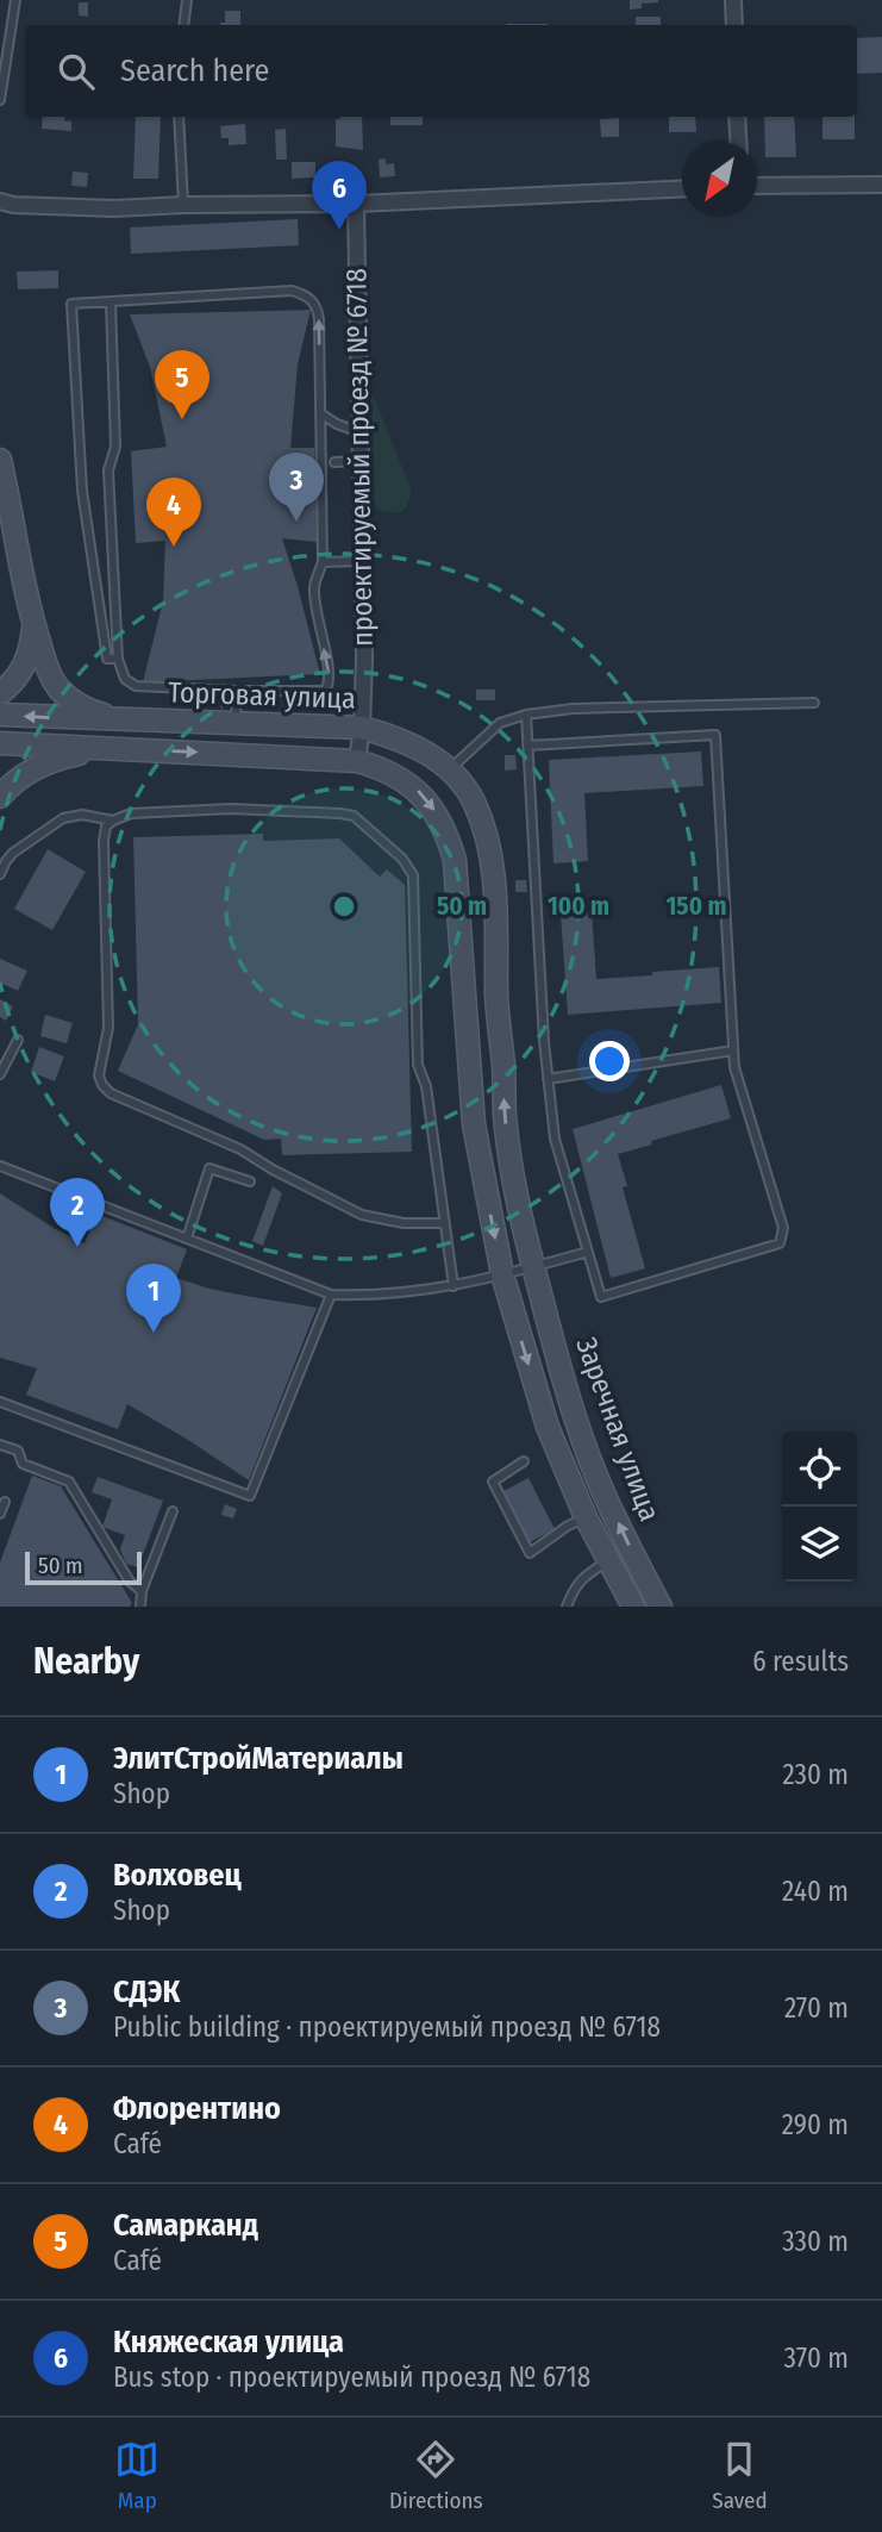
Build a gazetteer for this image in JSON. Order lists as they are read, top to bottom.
{
  "streets": {
    "street": ["проектируемый проезд № 6718", "Торговая улица", "Заречная улица"]
  },
  "crossings": [
    ["проектируемый проезд № 6718", "Торговая улица"],
    ["Торговая улица", "Заречная улица"]
  ],
  "scale_bar": "50 m",
  "north": "bottom left",
  "page": {
    "search": "Search here",
    "pins": [
      "6",
      "5",
      "3",
      "4",
      "2",
      "1"
    ],
    "scale": "50 m",
    "heading": ["Nearby", "6 results"],
    "list": [
      {
        "mark": "1",
        "name": "ЭлитСтройМатериалы",
        "note": "Shop",
        "value": "230 m"
      },
      {
        "mark": "2",
        "name": "Волховец",
        "note": "Shop",
        "value": "240 m"
      },
      {
        "mark": "3",
        "name": "СДЭК",
        "note": "Public building · проектируемый проезд № 6718",
        "value": "270 m"
      },
      {
        "mark": "4",
        "name": "Флорентино",
        "note": "Café",
        "value": "290 m"
      },
      {
        "mark": "5",
        "name": "Самарканд",
        "note": "Café",
        "value": "330 m"
      },
      {
        "mark": "6",
        "name": "Княжеская улица",
        "note": "Bus stop · проектируемый проезд № 6718",
        "value": "370 m"
      }
    ],
    "nav": ["Map", "Directions", "Saved"]
  },
  "rings": ["50 m", "100 m", "150 m"]
}
